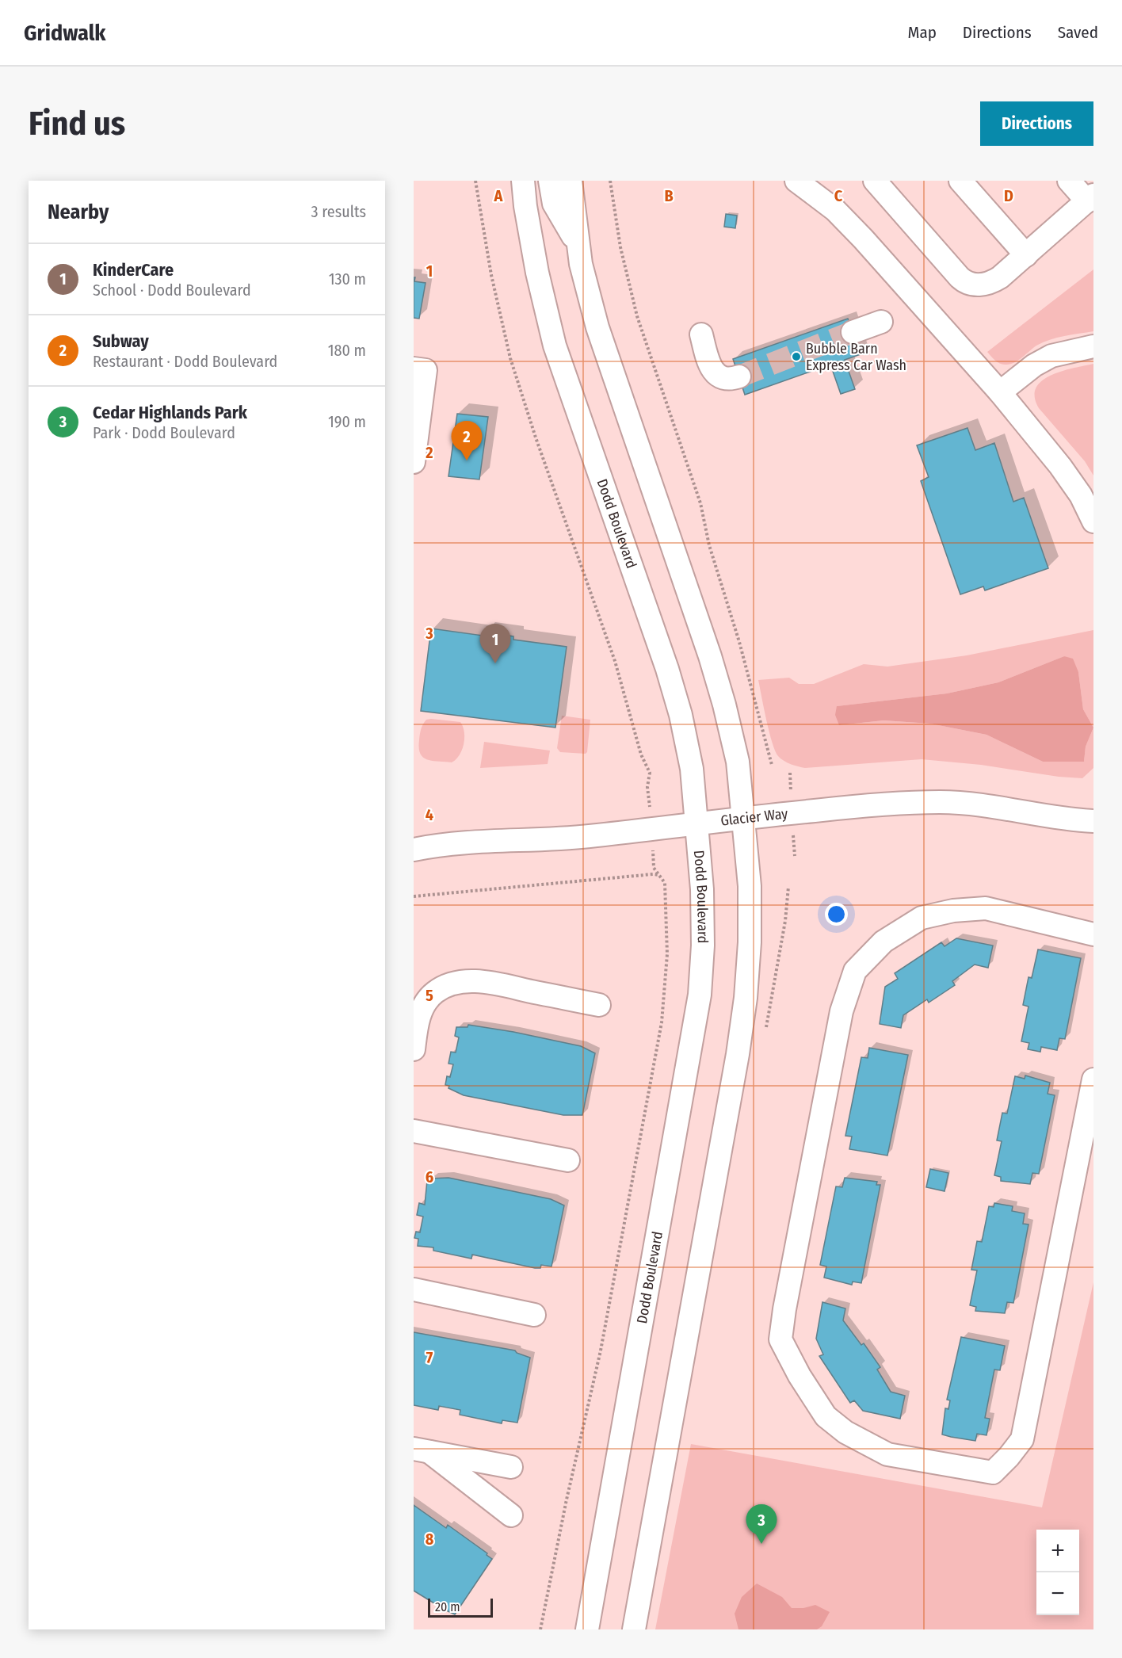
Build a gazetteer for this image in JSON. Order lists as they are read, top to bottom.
{
  "streets": {
    "street": ["Dodd Boulevard", "Glacier Way"]
  },
  "crossings": [
    ["Dodd Boulevard", "Glacier Way"]
  ],
  "places": ["Bubble Barn Express Car Wash"],
  "scale_bar": "20 m",
  "page": {
    "header": "Gridwalk",
    "nav": ["Map", "Directions", "Saved"],
    "buttons": "Directions",
    "title": "Find us",
    "heading": ["Nearby", "3 results"],
    "list": [
      {
        "mark": "1",
        "name": "KinderCare",
        "note": "School · Dodd Boulevard",
        "value": "130 m"
      },
      {
        "mark": "2",
        "name": "Subway",
        "note": "Restaurant · Dodd Boulevard",
        "value": "180 m"
      },
      {
        "mark": "3",
        "name": "Cedar Highlands Park",
        "note": "Park · Dodd Boulevard",
        "value": "190 m"
      }
    ],
    "pins": ["2", "1", "3"],
    "map_buttons": ["+", "−"],
    "scale": "20 m"
  },
  "grid": {
    "columns": [
      "A",
      "B",
      "C",
      "D"
    ],
    "rows": [
      "1",
      "2",
      "3",
      "4",
      "5",
      "6",
      "7",
      "8"
    ]
  }
}
